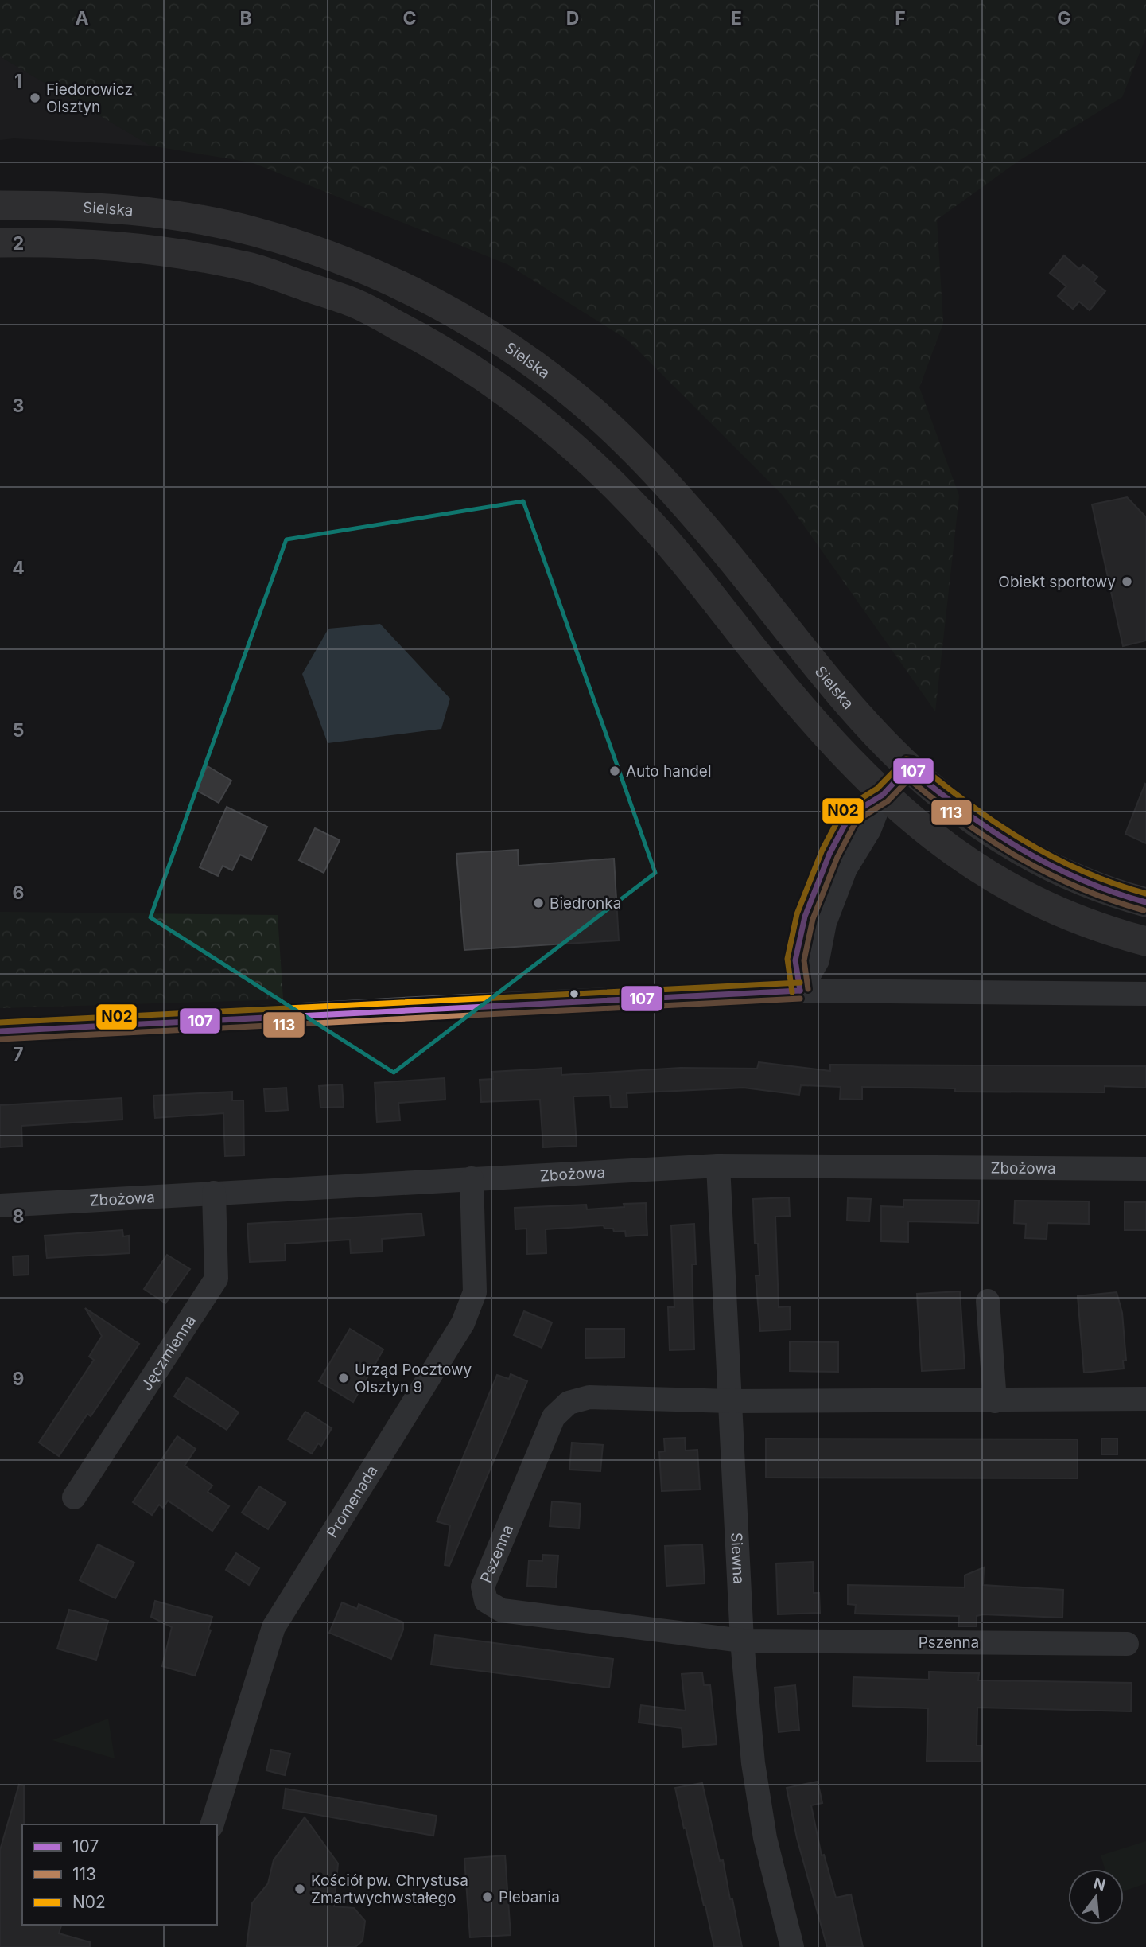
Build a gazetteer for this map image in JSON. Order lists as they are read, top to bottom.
{
  "streets": {
    "main road": ["Sielska"],
    "street": [
      "Zbożowa",
      "Jęczmienna",
      "Promenada",
      "Pszenna",
      "Siewna"
    ]
  },
  "crossings": [
    ["Zbożowa", "Jęczmienna"],
    ["Zbożowa", "Promenada"],
    ["Zbożowa", "Siewna"],
    ["Pszenna", "Siewna"]
  ],
  "places": [
    "Fiedorowicz Olsztyn",
    "Obiekt sportowy",
    "Auto handel",
    "Biedronka",
    "Urząd Pocztowy Olsztyn 9",
    "Kościół pw. Chrystusa Zmartwychwstałego",
    "Plebania"
  ],
  "lines": ["transit line N02", "transit line 107", "transit line 113"],
  "legend": ["107", "113", "N02"],
  "north": "top",
  "grid": {
    "columns": [
      "A",
      "B",
      "C",
      "D",
      "E",
      "F",
      "G"
    ],
    "rows": [
      "1",
      "2",
      "3",
      "4",
      "5",
      "6",
      "7",
      "8",
      "9"
    ]
  }
}
